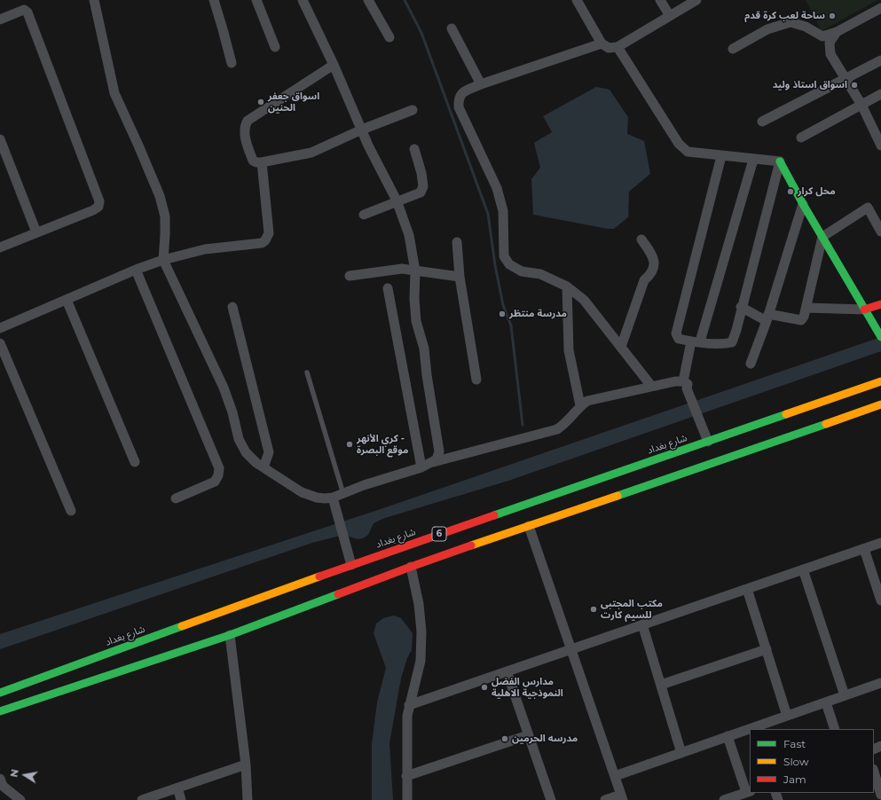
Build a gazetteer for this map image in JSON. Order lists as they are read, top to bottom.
{
  "streets": {
    "main road": ["شارع بغداد", "6"]
  },
  "places": [
    "ساحة لعب كرة قدم",
    "اسواق استاذ وليد",
    "اسواق جعفر الحنين",
    "محل كرار",
    "مدرسة منتظر",
    "كري الأنهر - موقع البصرة",
    "مكتب المجتبى للسيم كارت",
    "مدارس الفضل النموذجية الاهلية",
    "مدرسه الحرمين"
  ],
  "legend": ["Fast", "Slow", "Jam"],
  "north": "left"
}
